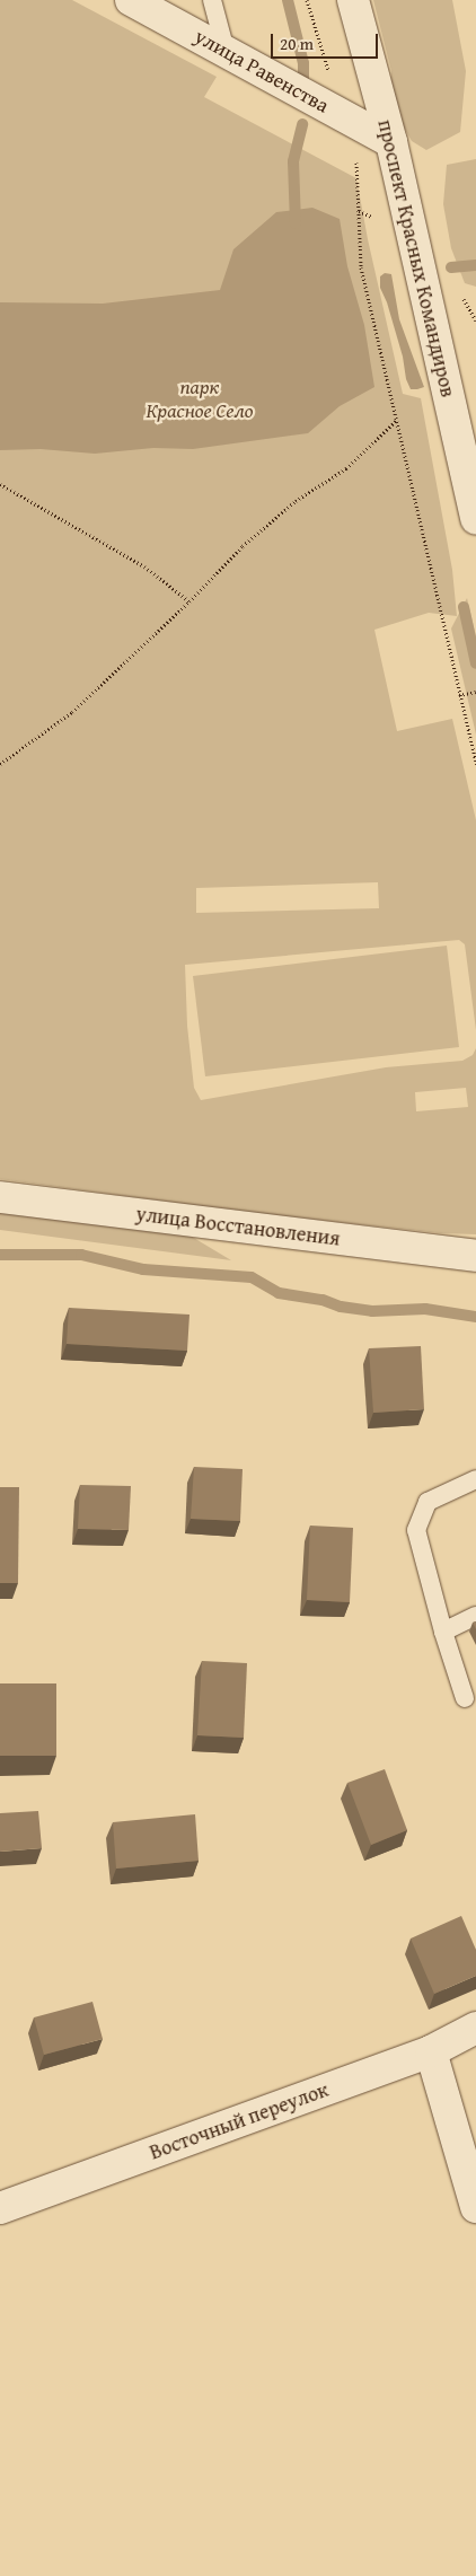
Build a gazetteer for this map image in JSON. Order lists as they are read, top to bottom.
{
  "streets": {
    "street": [
      "улица Равенства",
      "проспект Красных Командиров",
      "улица Восстановления",
      "Восточный переулок"
    ]
  },
  "crossings": [
    ["улица Равенства", "проспект Красных Командиров"]
  ],
  "parks": ["парк Красное Село"],
  "scale_bar": "20 m"
}
